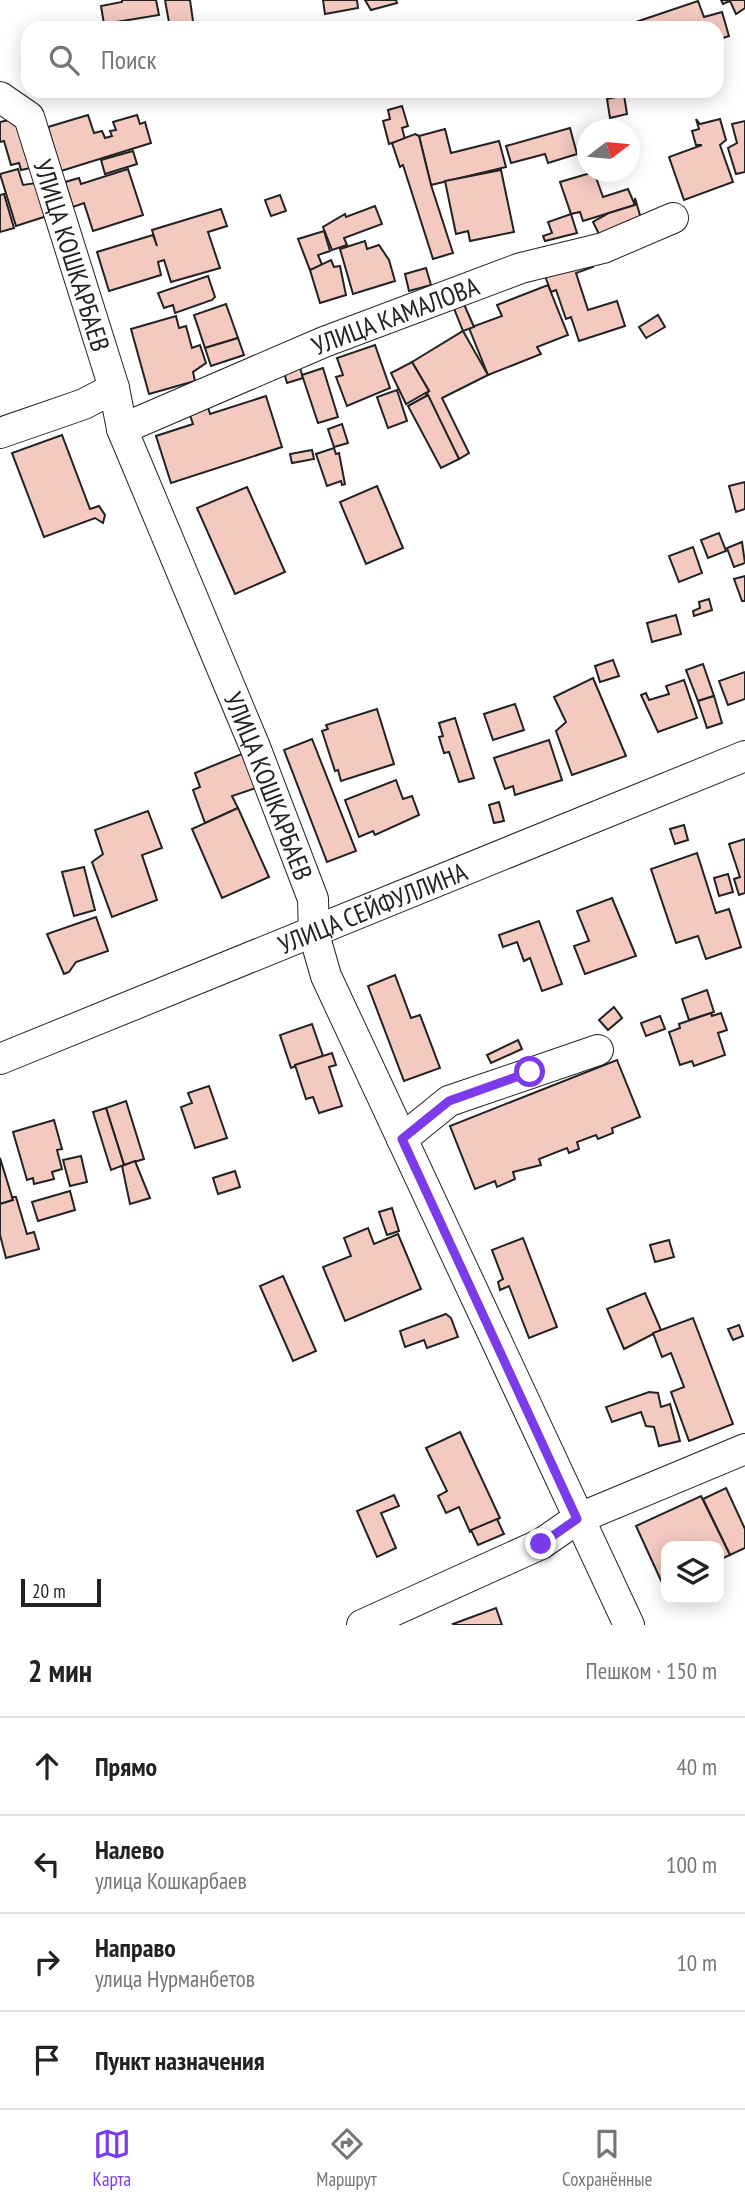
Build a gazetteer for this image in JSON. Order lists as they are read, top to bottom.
{
  "streets": {
    "street": ["УЛИЦА КОШКАРБАЕВ", "УЛИЦА КАМАЛОВА", "УЛИЦА СЕЙФУЛЛИНА"]
  },
  "crossings": [
    ["УЛИЦА КОШКАРБАЕВ", "УЛИЦА КАМАЛОВА"],
    ["УЛИЦА КОШКАРБАЕВ", "УЛИЦА СЕЙФУЛЛИНА"]
  ],
  "scale_bar": "20 m",
  "north": "right",
  "page": {
    "search": "Поиск",
    "scale": "20 m",
    "heading": ["2 мин", "Пешком · 150 m"],
    "list": [
      ["Прямо", "40 m"],
      ["Налево", "улица Кошкарбаев", "100 m"],
      ["Направо", "улица Нурманбетов", "10 m"],
      "Пункт назначения"
    ],
    "nav": ["Карта", "Маршрут", "Сохранённые"]
  }
}
